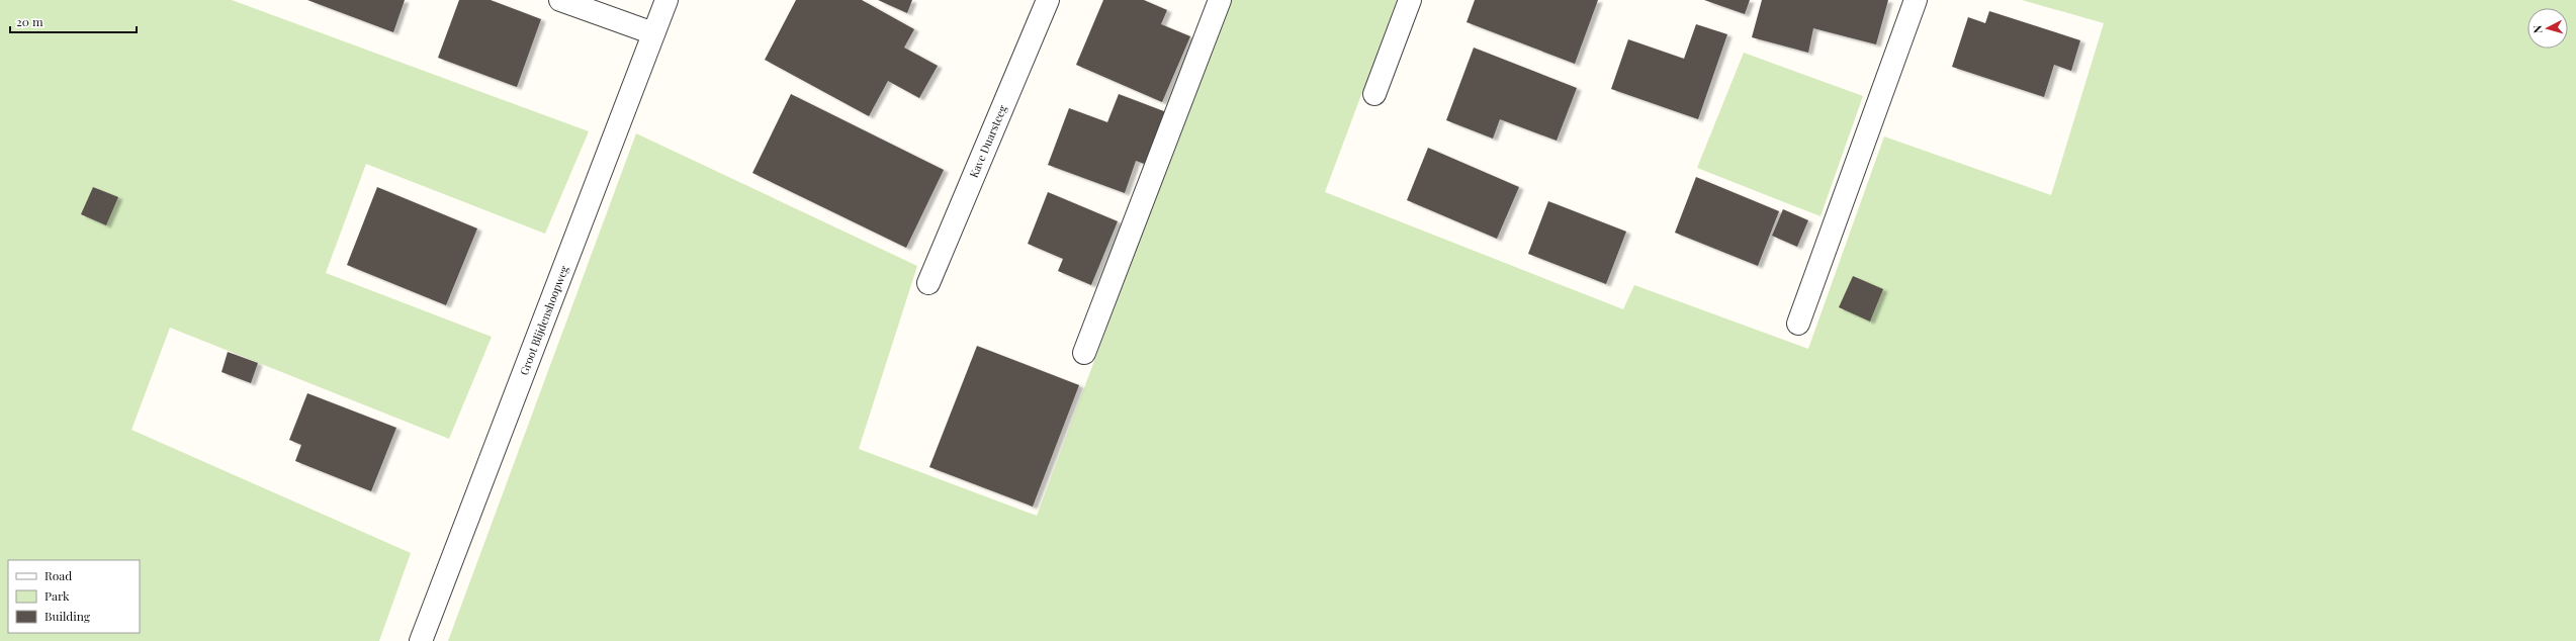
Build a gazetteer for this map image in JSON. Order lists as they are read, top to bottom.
{
  "streets": {
    "street": ["Kave Duarsteeg", "Groot Blijdenshoopweg"]
  },
  "legend": ["Road", "Park", "Building"],
  "scale_bar": "20 m",
  "north": "left"
}
